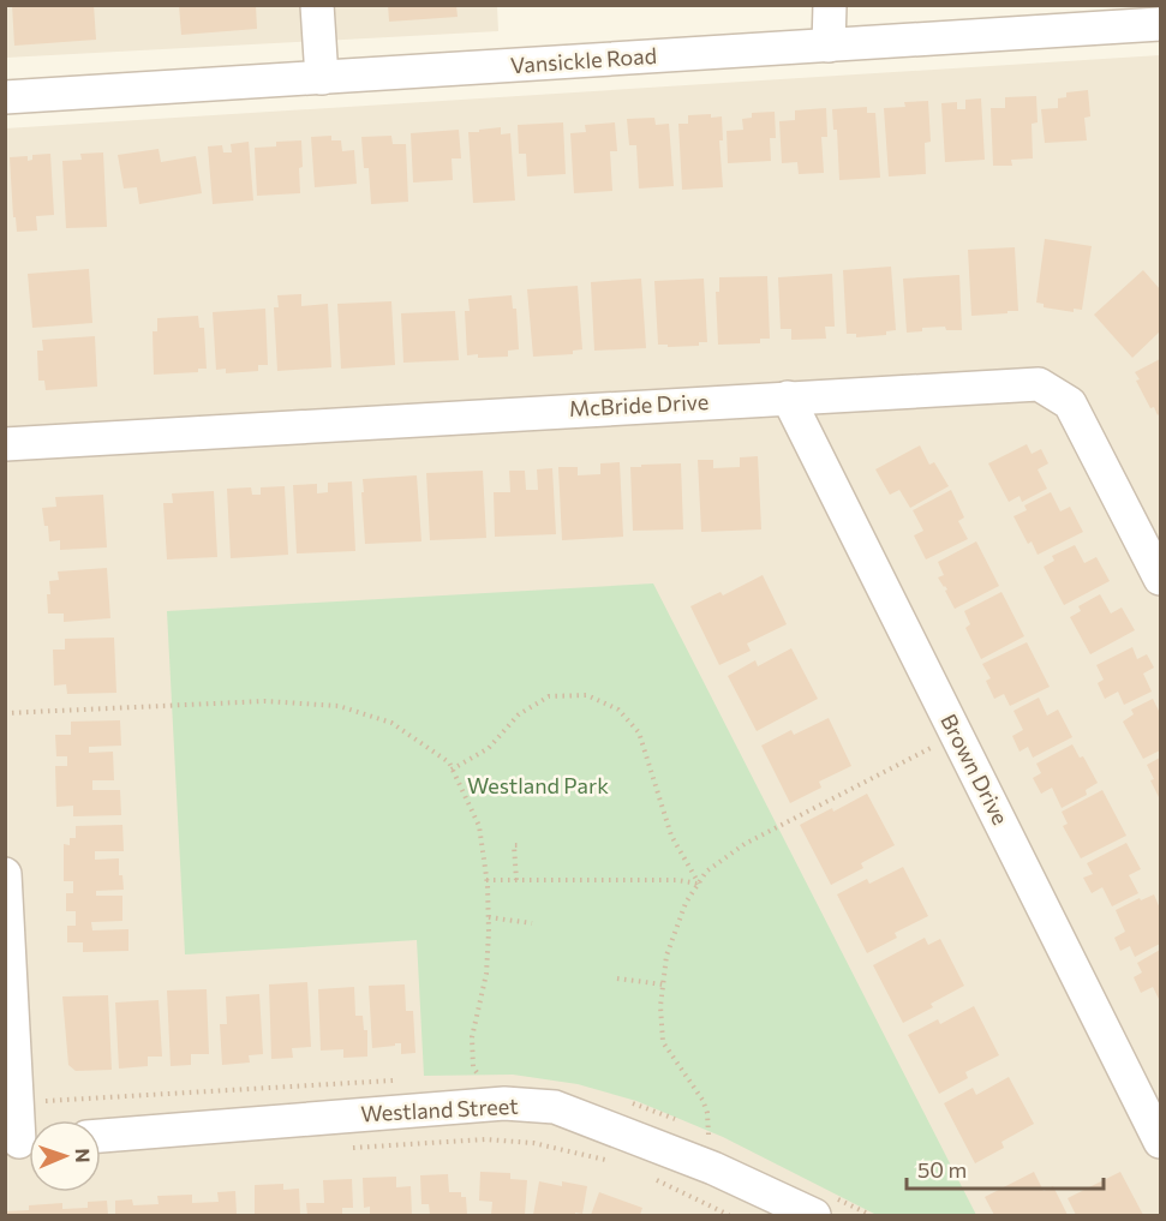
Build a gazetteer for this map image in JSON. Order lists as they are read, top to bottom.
{
  "streets": {
    "street": [
      "Vansickle Road",
      "McBride Drive",
      "Brown Drive",
      "Westland Street"
    ]
  },
  "crossings": [
    ["McBride Drive", "Brown Drive"]
  ],
  "parks": ["Westland Park"],
  "scale_bar": "50 m",
  "north": "right"
}
